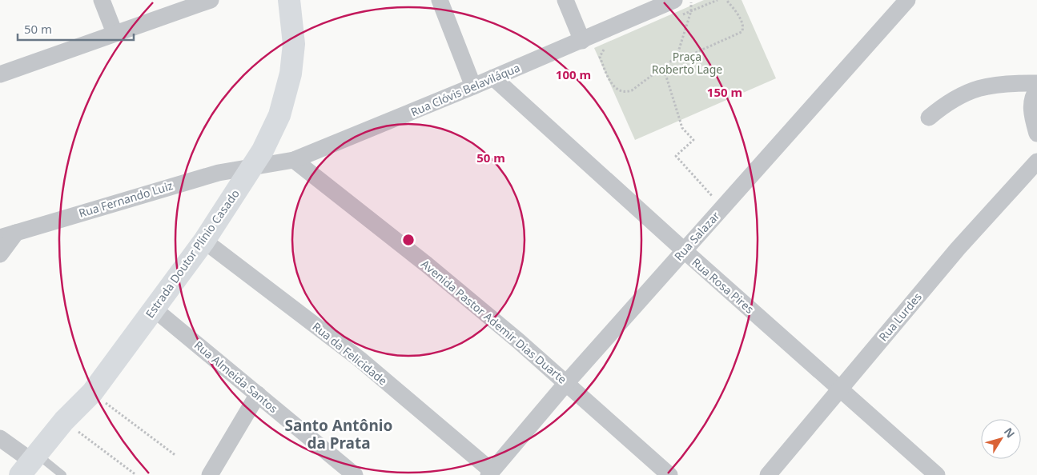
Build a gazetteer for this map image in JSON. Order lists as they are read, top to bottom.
{
  "streets": {
    "main road": ["Estrada Doutor Plínio Casado"],
    "street": [
      "Rua Clóvis Belaviláqua",
      "Rua Fernando Luiz",
      "Rua Salazar",
      "Rua Rosa Pires",
      "Rua Lurdes",
      "Avenida Pastor Ademir Dias Duarte",
      "Rua da Felicidade",
      "Rua Almeida Santos"
    ]
  },
  "crossings": [
    ["Rua Clóvis Belaviláqua", "Rua Fernando Luiz"],
    ["Rua Clóvis Belaviláqua", "Estrada Doutor Plínio Casado"],
    ["Rua Clóvis Belaviláqua", "Rua Rosa Pires"],
    ["Rua Clóvis Belaviláqua", "Avenida Pastor Ademir Dias Duarte"],
    ["Rua Fernando Luiz", "Estrada Doutor Plínio Casado"],
    ["Rua Salazar", "Rua Rosa Pires"],
    ["Rua Salazar", "Avenida Pastor Ademir Dias Duarte"],
    ["Rua Salazar", "Rua da Felicidade"],
    ["Estrada Doutor Plínio Casado", "Rua da Felicidade"],
    ["Estrada Doutor Plínio Casado", "Rua Almeida Santos"],
    ["Rua Rosa Pires", "Rua Lurdes"]
  ],
  "districts": ["Santo Antônio da Prata"],
  "parks": ["Praça Roberto Lage"],
  "scale_bar": "50 m",
  "north": "top right",
  "rings": ["100 m", "150 m", "50 m"]
}
